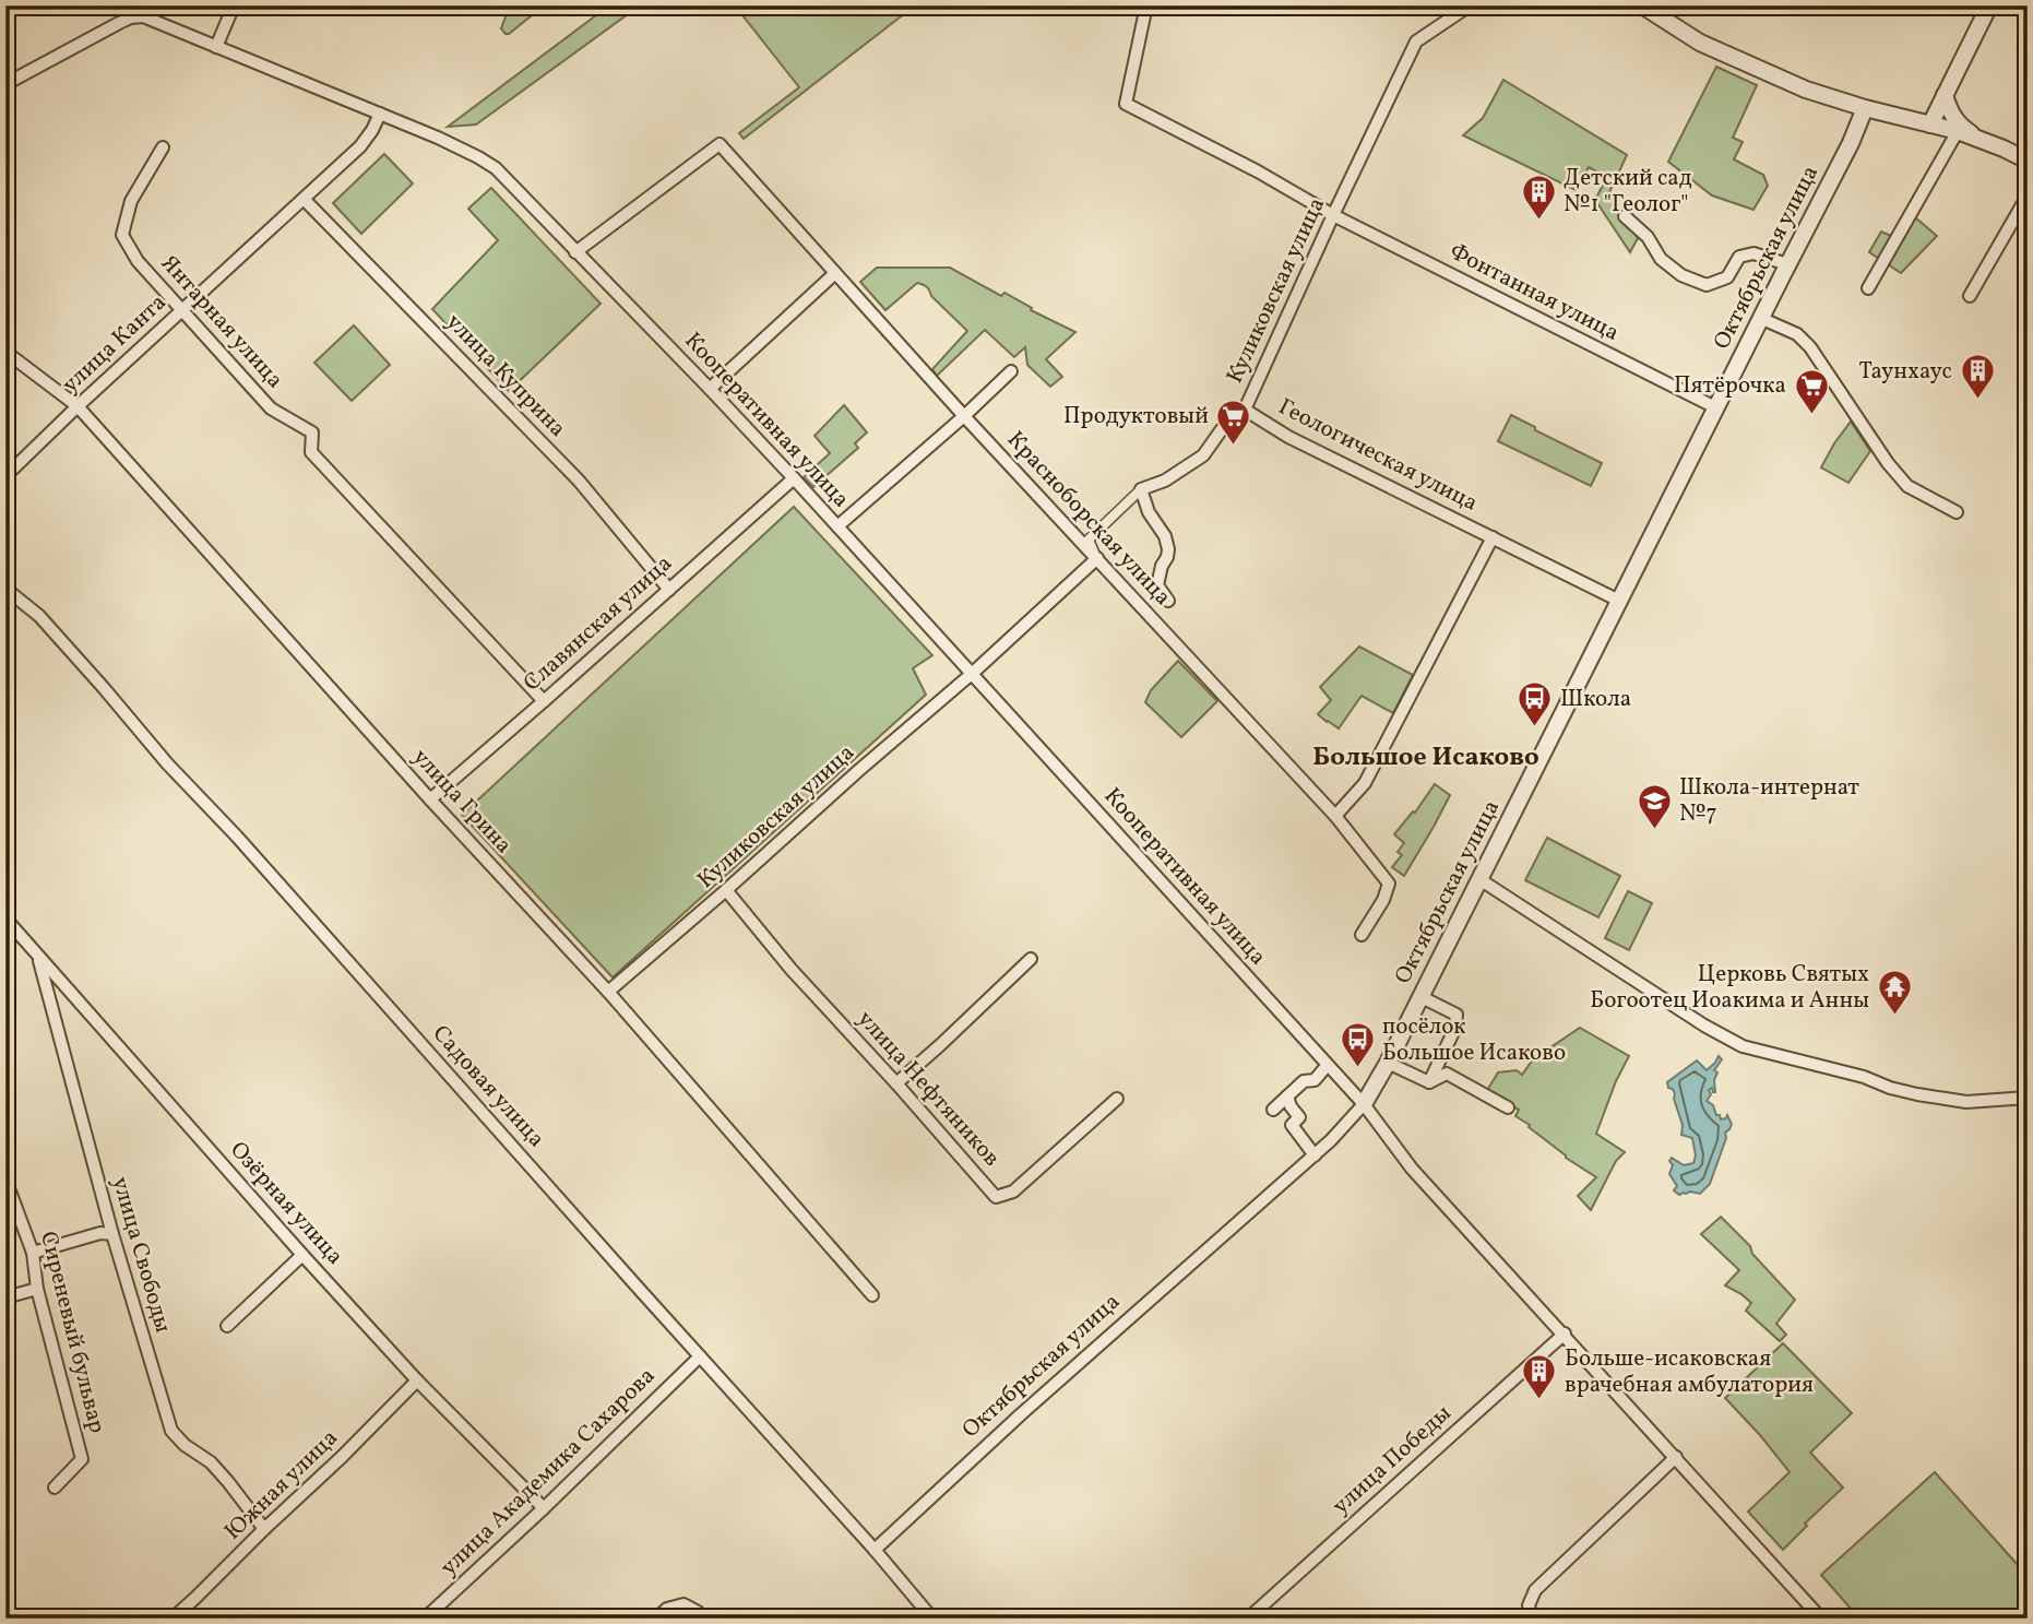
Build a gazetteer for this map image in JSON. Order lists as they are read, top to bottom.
{
  "streets": {
    "street": [
      "Октябрьская улица",
      "Куликовская улица",
      "Фонтанная улица",
      "Янтарная улица",
      "улица Канта",
      "улица Куприна",
      "Кооперативная улица",
      "Геологическая улица",
      "Красноборская улица",
      "Славянская улица",
      "улица Грина",
      "Садовая улица",
      "улица Нефтяников",
      "Озёрная улица",
      "улица Свободы",
      "Сиреневый бульвар",
      "улица Победы",
      "улица Академика Сахарова",
      "Южная улица"
    ]
  },
  "crossings": [
    ["Октябрьская улица", "Фонтанная улица"],
    ["Октябрьская улица", "Кооперативная улица"],
    ["Октябрьская улица", "Геологическая улица"],
    ["Октябрьская улица", "Садовая улица"],
    ["Куликовская улица", "Фонтанная улица"],
    ["Куликовская улица", "Кооперативная улица"],
    ["Куликовская улица", "Геологическая улица"],
    ["Куликовская улица", "Красноборская улица"],
    ["Куликовская улица", "улица Грина"],
    ["Куликовская улица", "улица Нефтяников"],
    ["Янтарная улица", "улица Канта"],
    ["Янтарная улица", "Славянская улица"],
    ["улица Канта", "улица Куприна"],
    ["улица Канта", "Кооперативная улица"],
    ["улица Канта", "улица Грина"],
    ["улица Куприна", "Славянская улица"],
    ["Кооперативная улица", "Красноборская улица"],
    ["Кооперативная улица", "Славянская улица"],
    ["Кооперативная улица", "улица Победы"],
    ["Славянская улица", "улица Грина"],
    ["Садовая улица", "улица Академика Сахарова"],
    ["Озёрная улица", "улица Свободы"],
    ["Озёрная улица", "улица Академика Сахарова"],
    ["Озёрная улица", "Южная улица"],
    ["улица Свободы", "Южная улица"]
  ],
  "districts": ["Большое Исаково"],
  "places": {
    "building": ["Детский сад №1 \"Геолог\"", "Таунхаус", "Больше-исаковская врачебная амбулатория"],
    "supermarket": ["Пятёрочка", "Продуктовый"],
    "bus stop": ["Школа", "посёлок Большое Исаково"],
    "school or university": ["Школа-интернат №7"],
    "temple": ["Церковь Святых Богоотец Иоакима и Анны"]
  }
}
